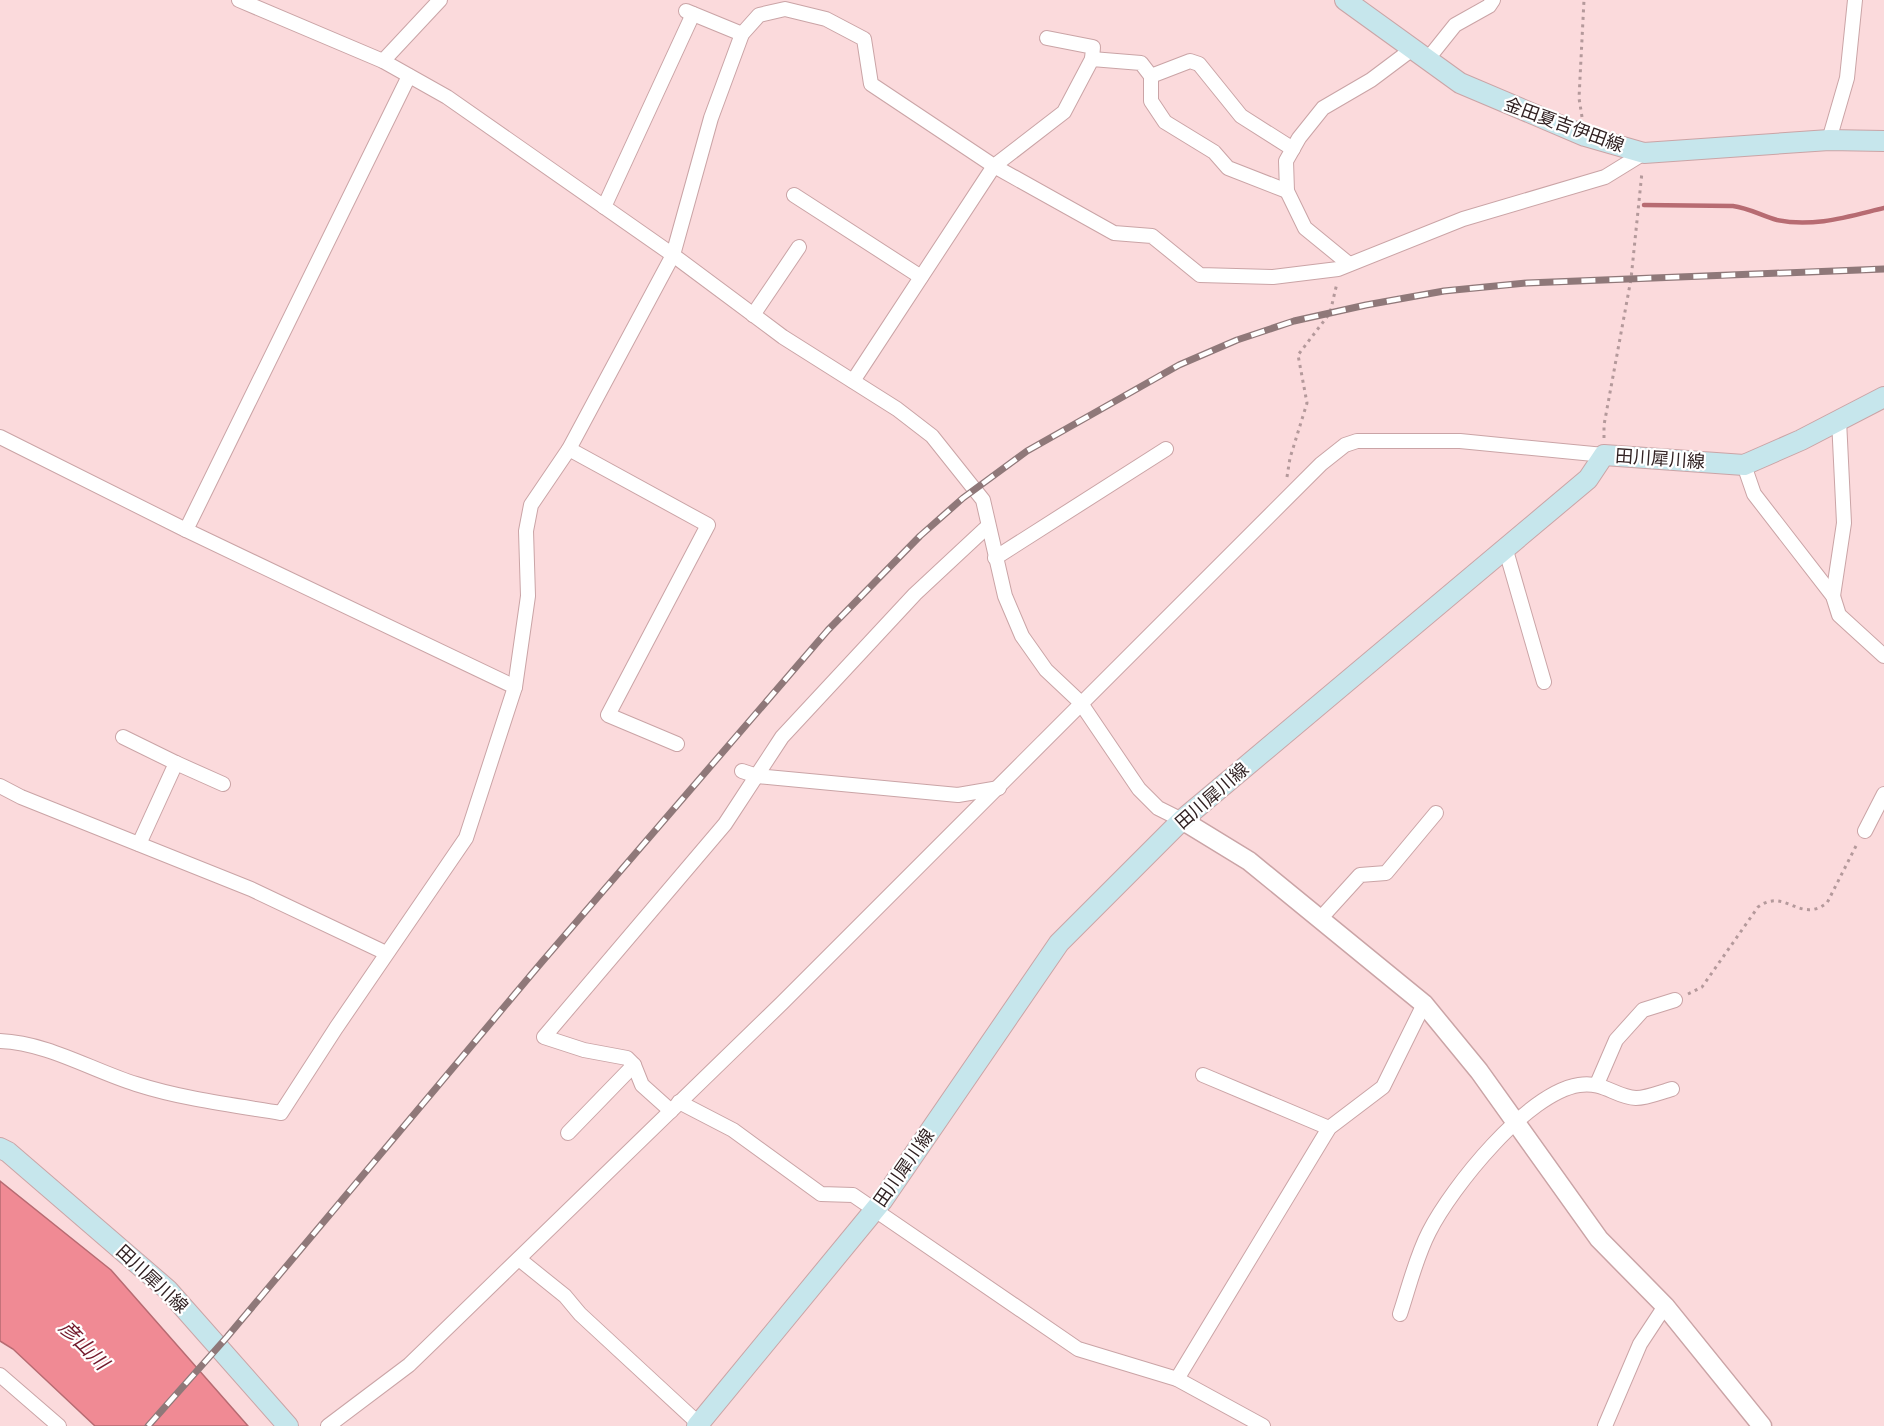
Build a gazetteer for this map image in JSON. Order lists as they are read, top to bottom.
{
  "streets": {
    "main road": ["金田夏吉伊田線", "田川犀川線"]
  },
  "water": ["彦山川"]
}
